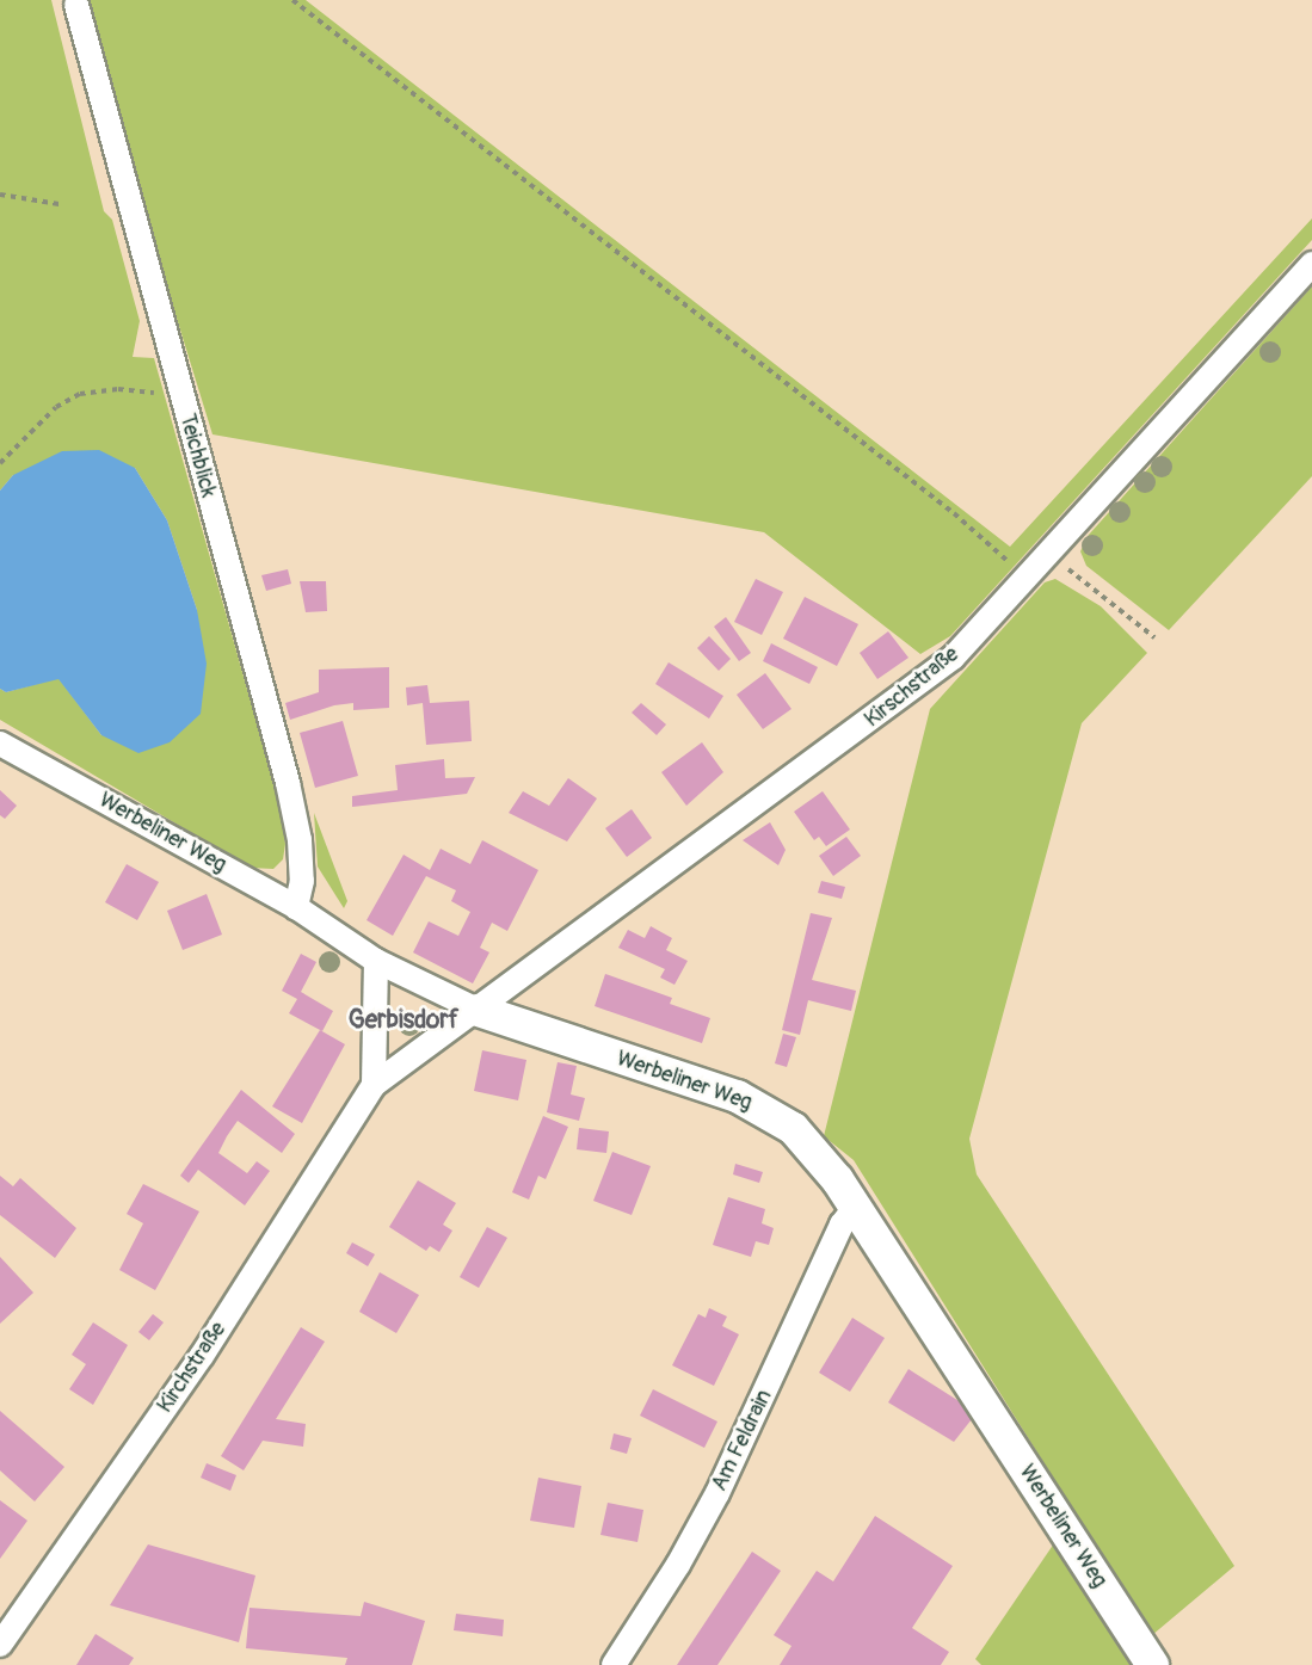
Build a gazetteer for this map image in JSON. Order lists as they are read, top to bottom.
{
  "streets": {
    "street": [
      "Teichblick",
      "Kirschstraße",
      "Werbeliner Weg",
      "Kirchstraße",
      "Am Feldrain"
    ]
  },
  "crossings": [
    ["Teichblick", "Werbeliner Weg"],
    ["Kirschstraße", "Werbeliner Weg"],
    ["Kirschstraße", "Kirchstraße"],
    ["Werbeliner Weg", "Kirchstraße"],
    ["Werbeliner Weg", "Am Feldrain"]
  ],
  "districts": ["Gerbisdorf"]
}
